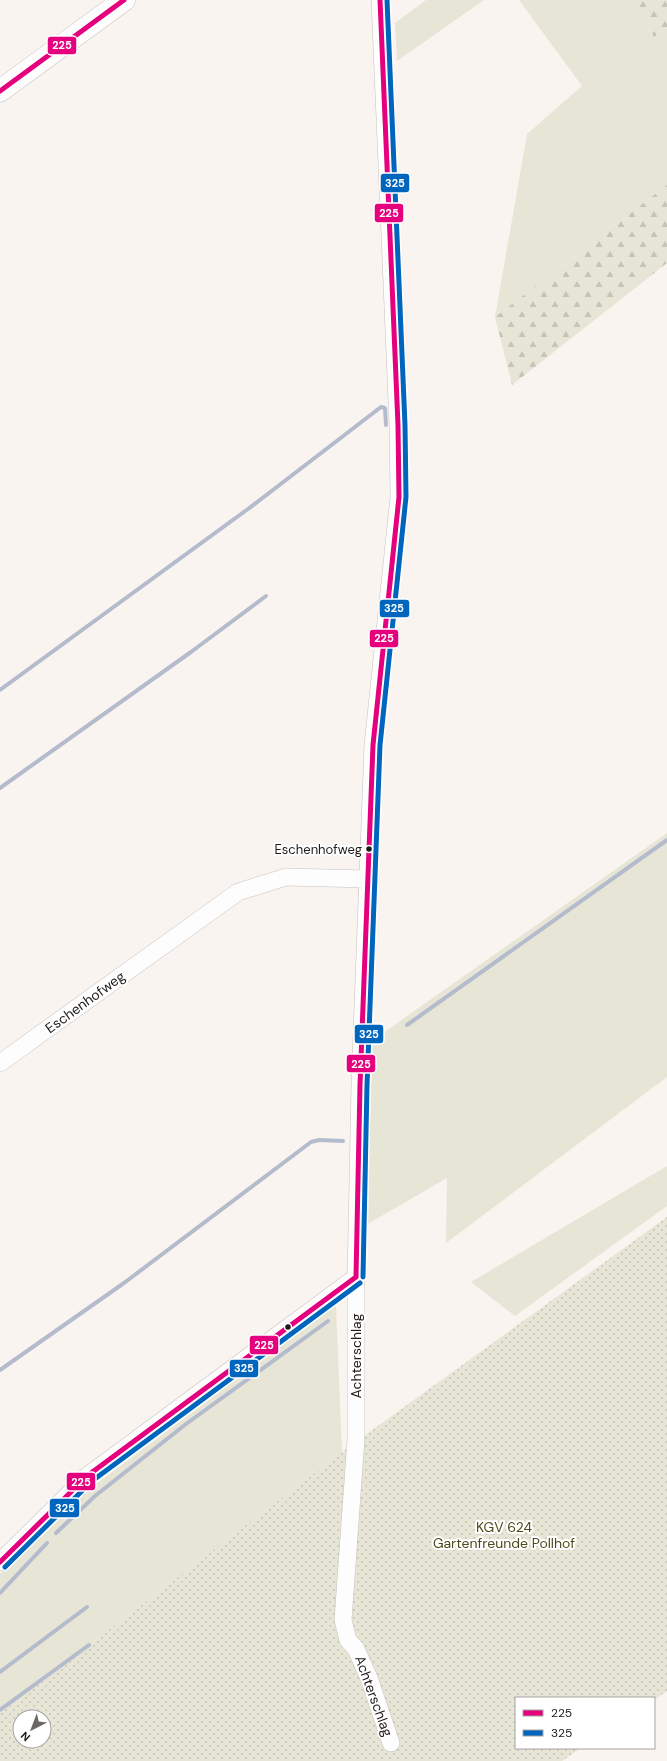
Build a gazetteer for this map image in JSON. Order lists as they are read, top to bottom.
{
  "streets": {
    "street": ["Eschenhofweg", "Achterschlag"]
  },
  "crossings": [
    ["Eschenhofweg", "Achterschlag"]
  ],
  "parks": ["KGV 624 Gartenfreunde Pollhof"],
  "places": ["Eschenhofweg"],
  "lines": ["transit line 225", "transit line 325"],
  "legend": ["225", "325"],
  "north": "bottom left"
}
